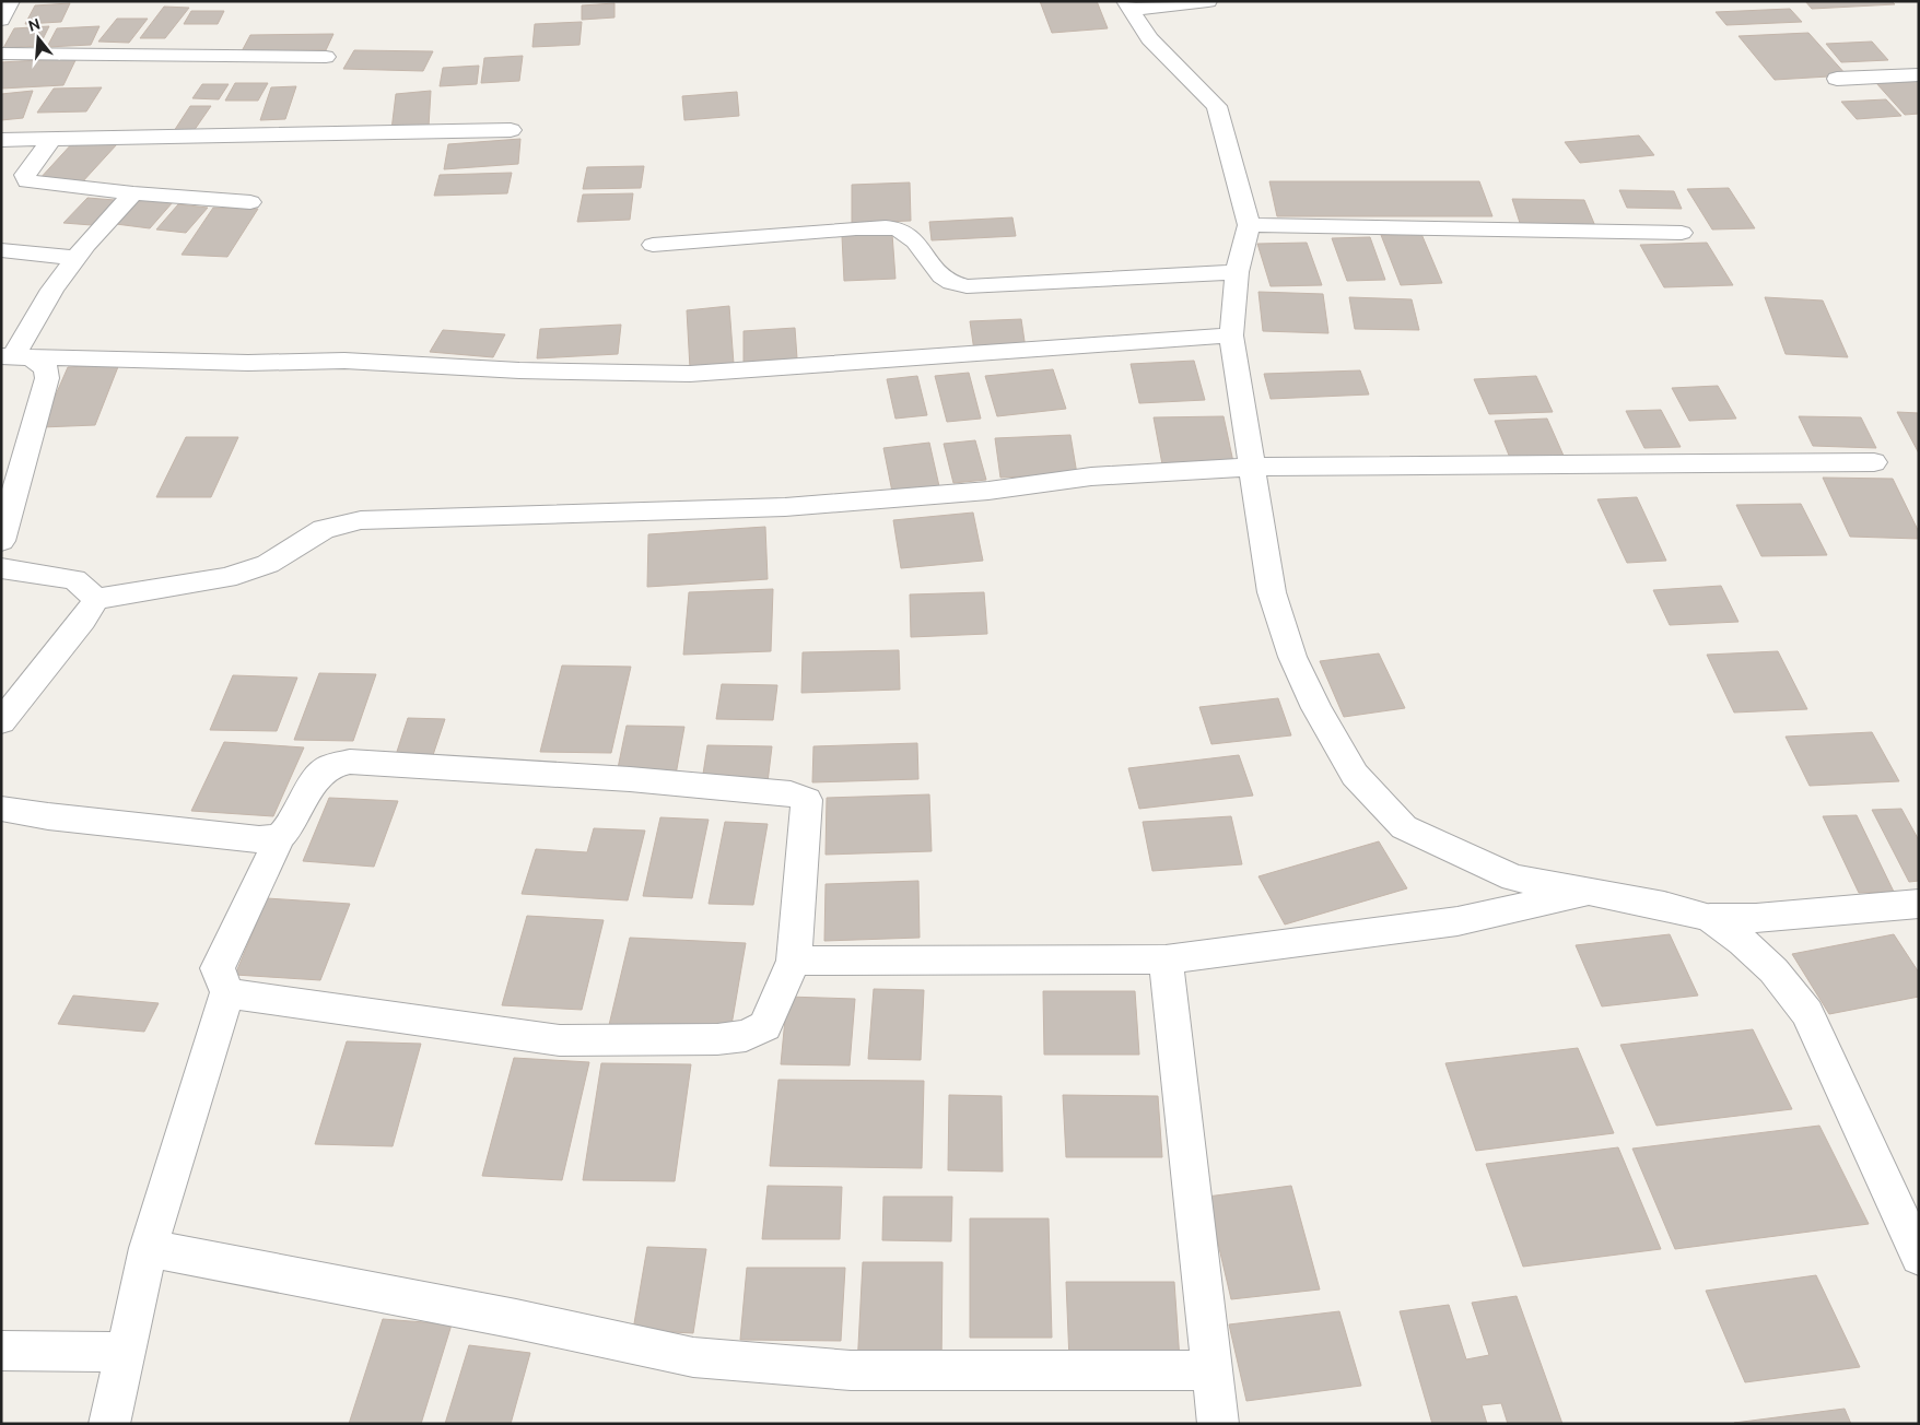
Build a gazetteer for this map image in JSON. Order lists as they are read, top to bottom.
{
  "north": "top"
}
